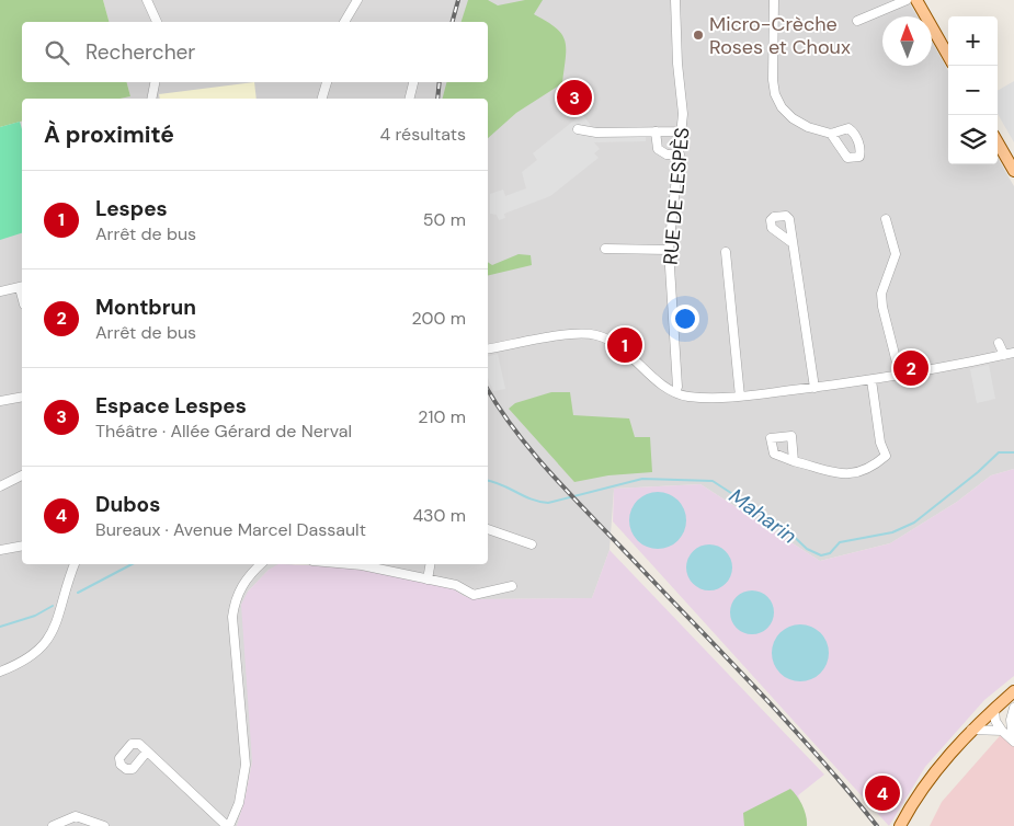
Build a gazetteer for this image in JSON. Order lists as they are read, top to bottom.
{
  "streets": {
    "street": ["RUE DE LESPÈS"]
  },
  "water": ["Maharin"],
  "places": ["Micro-Crèche Roses et Choux"],
  "north": "top",
  "page": {
    "map_buttons": ["+", "−"],
    "search": "Rechercher",
    "pins": [
      "3",
      "1",
      "2",
      "4"
    ],
    "heading": ["À proximité", "4 résultats"],
    "list": [
      {
        "mark": "1",
        "name": "Lespes",
        "note": "Arrêt de bus",
        "value": "50 m"
      },
      {
        "mark": "2",
        "name": "Montbrun",
        "note": "Arrêt de bus",
        "value": "200 m"
      },
      {
        "mark": "3",
        "name": "Espace Lespes",
        "note": "Théâtre · Allée Gérard de Nerval",
        "value": "210 m"
      },
      {
        "mark": "4",
        "name": "Dubos",
        "note": "Bureaux · Avenue Marcel Dassault",
        "value": "430 m"
      }
    ]
  }
}
